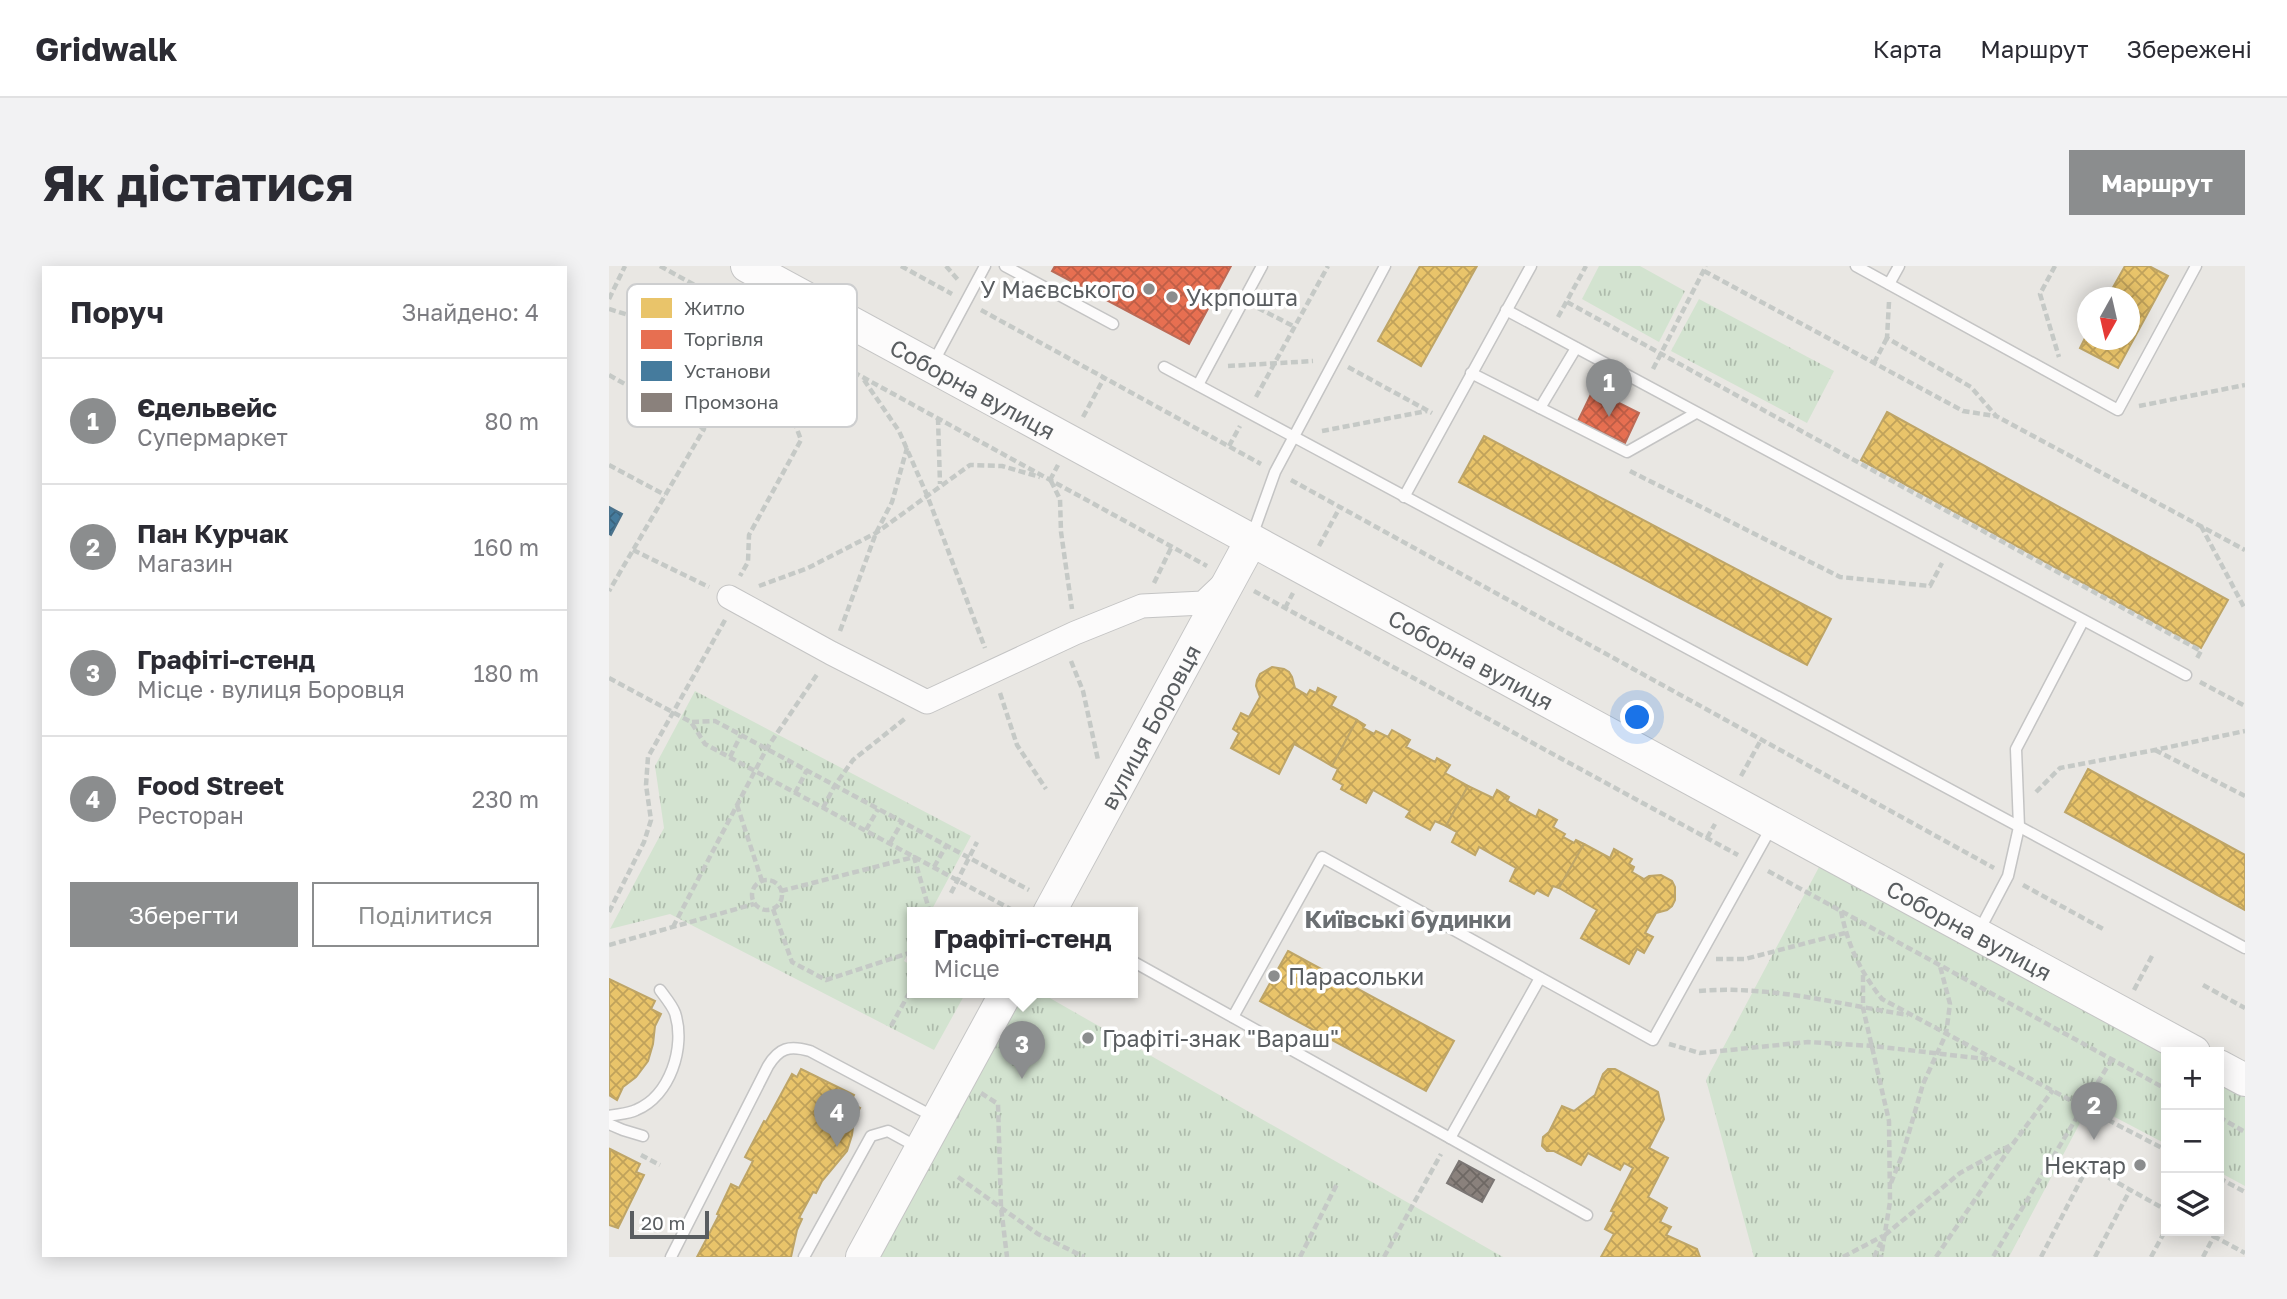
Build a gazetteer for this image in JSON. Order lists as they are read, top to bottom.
{
  "streets": {
    "main road": ["Соборна вулиця", "вулиця Боровця"]
  },
  "crossings": [
    ["Соборна вулиця", "вулиця Боровця"]
  ],
  "districts": ["Київські будинки"],
  "places": [
    "У Маєвського",
    "Укрпошта",
    "Парасольки",
    "Графіті-знак \"Вараш\"",
    "Нектар"
  ],
  "legend": [
    "Житло",
    "Торгівля",
    "Установи",
    "Промзона"
  ],
  "scale_bar": "20 m",
  "north": "bottom",
  "page": {
    "header": "Gridwalk",
    "nav": ["Карта", "Маршрут", "Збережені"],
    "buttons": [
      "Маршрут",
      ["Зберегти", "Поділитися"]
    ],
    "title": "Як дістатися",
    "heading": ["Поруч", "Знайдено: 4"],
    "list": [
      {
        "mark": "1",
        "name": "Єдельвейс",
        "note": "Супермаркет",
        "value": "80 m"
      },
      {
        "mark": "2",
        "name": "Пан Курчак",
        "note": "Магазин",
        "value": "160 m"
      },
      {
        "mark": "3",
        "name": "Графіті-стенд",
        "note": "Місце · вулиця Боровця",
        "value": "180 m"
      },
      {
        "mark": "4",
        "name": "Food Street",
        "note": "Ресторан",
        "value": "230 m"
      }
    ],
    "pins": [
      "1",
      "3",
      "2",
      "4"
    ],
    "popup": ["Графіті-стенд", "Місце"],
    "map_buttons": ["+", "−"],
    "scale": "20 m"
  }
}
